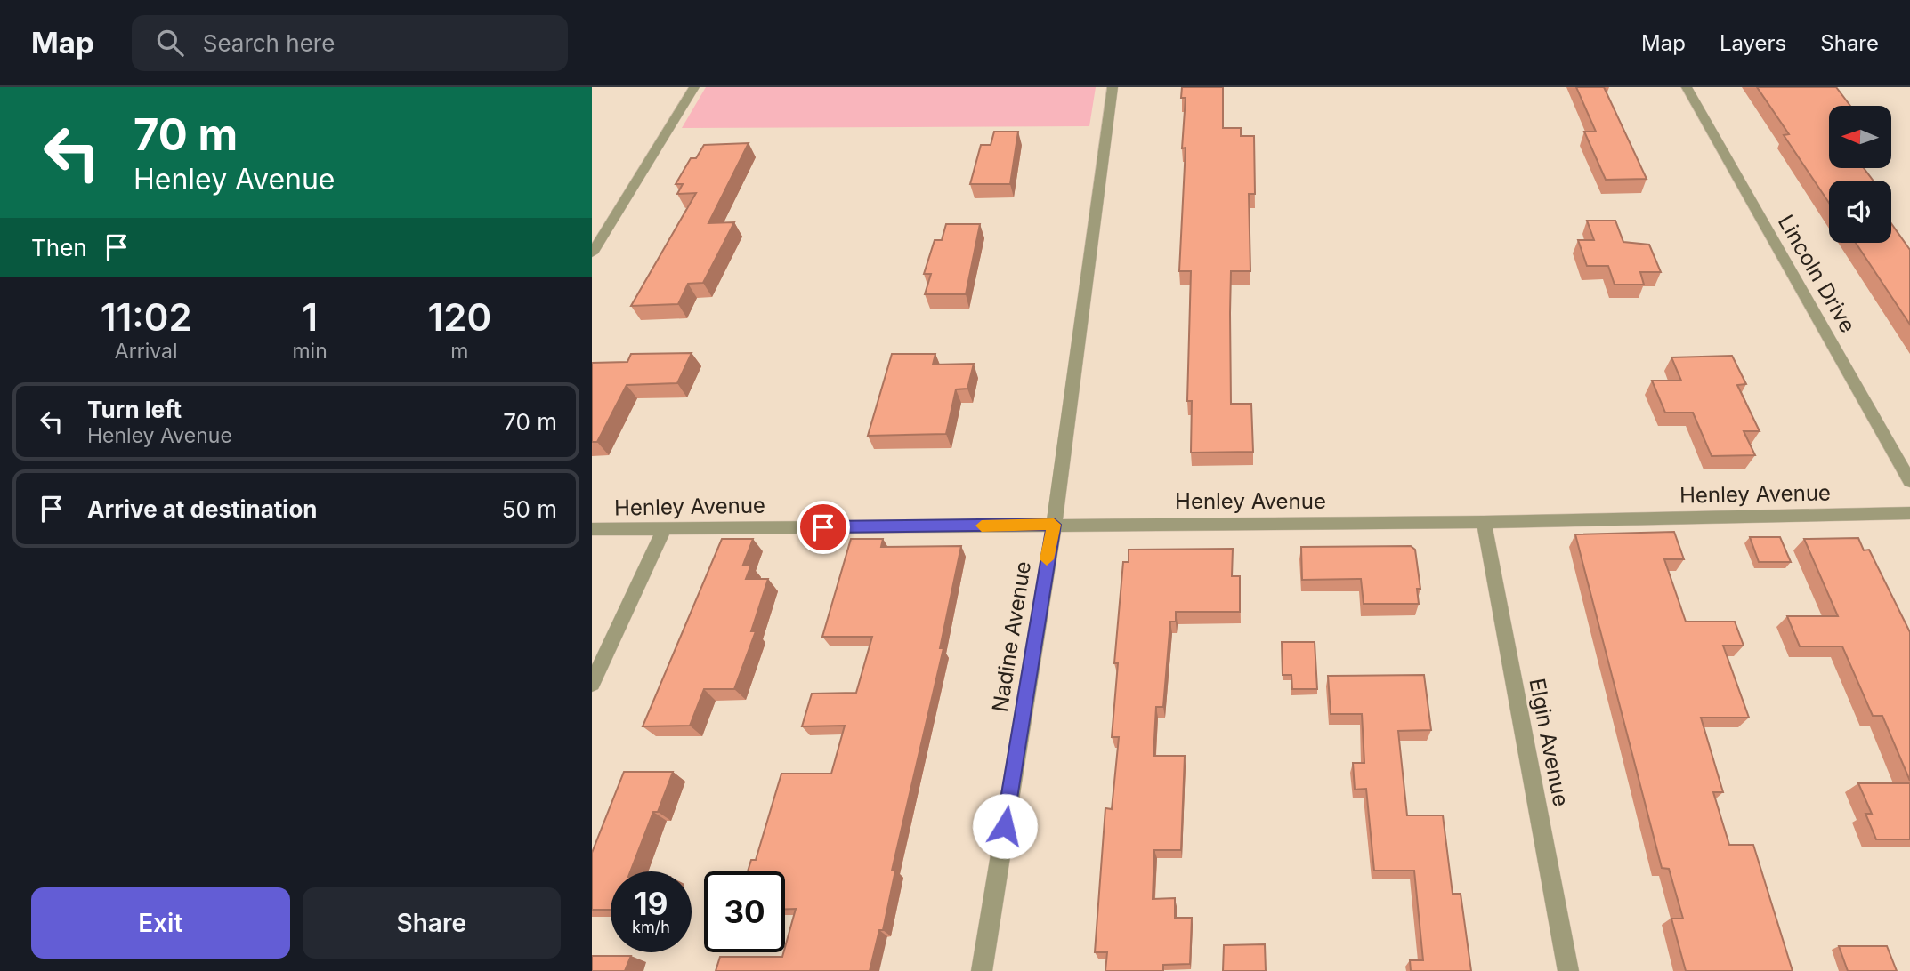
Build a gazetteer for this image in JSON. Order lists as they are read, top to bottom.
{
  "streets": {
    "street": [
      "Lincoln Drive",
      "Henley Avenue",
      "Nadine Avenue",
      "Elgin Avenue"
    ]
  },
  "crossings": [
    ["Henley Avenue", "Nadine Avenue"],
    ["Henley Avenue", "Elgin Avenue"]
  ],
  "north": "left",
  "page": {
    "header": "Map",
    "search": "Search here",
    "nav": ["Map", "Layers", "Share"],
    "turn": ["70 m", "Henley Avenue"],
    "then": "Then",
    "eta": [
      "11:02",
      "Arrival",
      "1",
      "min",
      "120",
      "m"
    ],
    "list": [
      {
        "name": "Turn left",
        "note": "Henley Avenue",
        "value": "70 m"
      },
      {
        "name": "Arrive at destination",
        "value": "50 m"
      }
    ],
    "speed": "19 km/h",
    "limit": "30",
    "buttons": ["Exit", "Share"]
  }
}
